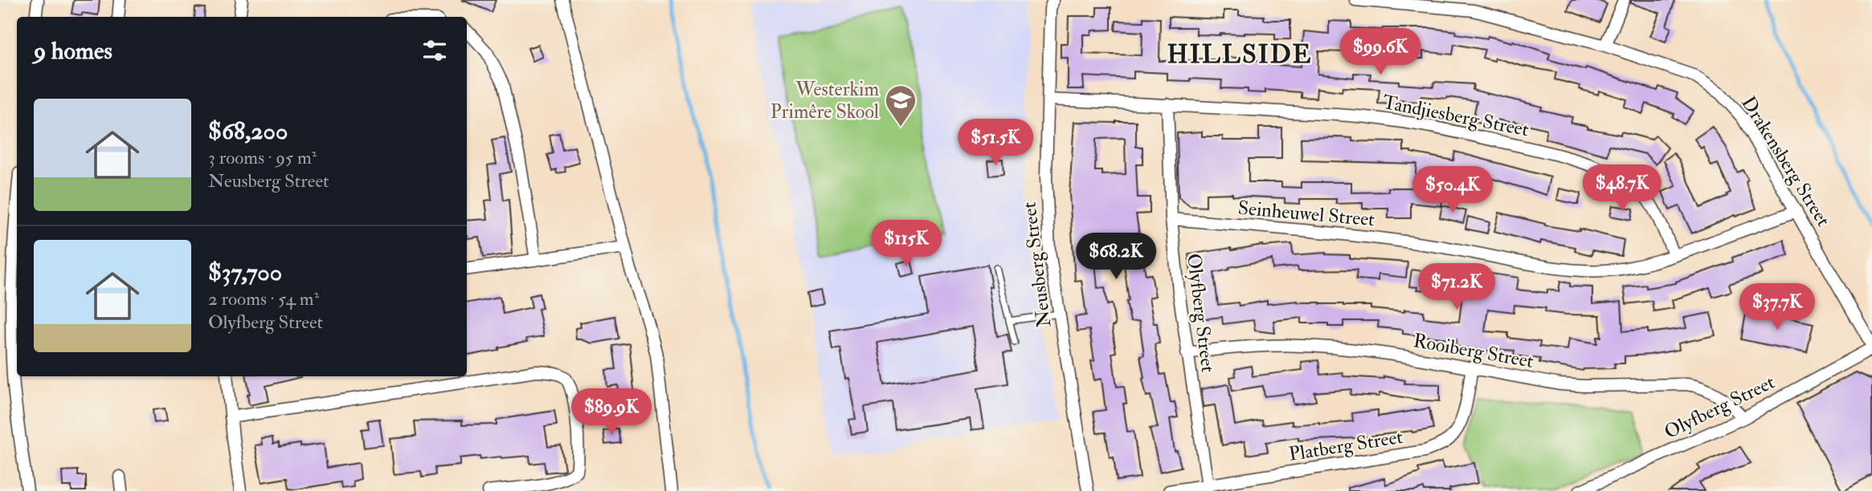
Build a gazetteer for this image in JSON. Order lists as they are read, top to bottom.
{
  "streets": {
    "street": [
      "Tandjiesberg Street",
      "Drakensberg Street",
      "Seinheuwel Street",
      "Neusberg Street",
      "Olyfberg Street",
      "Rooiberg Street",
      "Platberg Street"
    ]
  },
  "crossings": [
    ["Tandjiesberg Street", "Seinheuwel Street"],
    ["Tandjiesberg Street", "Neusberg Street"],
    ["Tandjiesberg Street", "Olyfberg Street"],
    ["Drakensberg Street", "Seinheuwel Street"],
    ["Drakensberg Street", "Olyfberg Street"],
    ["Seinheuwel Street", "Olyfberg Street"],
    ["Olyfberg Street", "Rooiberg Street"],
    ["Olyfberg Street", "Platberg Street"],
    ["Rooiberg Street", "Platberg Street"]
  ],
  "districts": ["HILLSIDE"],
  "places": {
    "school or university": ["Westerkim Primêre Skool"]
  },
  "page": {
    "heading": "9 homes",
    "price": [
      "$99.6K",
      "$51.5K",
      "$48.7K",
      "$50.4K",
      "$115K",
      "$68.2K",
      "$71.2K",
      "$37.7K",
      "$89.9K"
    ],
    "list": [
      {
        "name": "$68,200",
        "note": "3 rooms · 95 m² · Neusberg Street"
      },
      {
        "name": "$37,700",
        "note": "2 rooms · 54 m² · Olyfberg Street"
      }
    ]
  }
}
